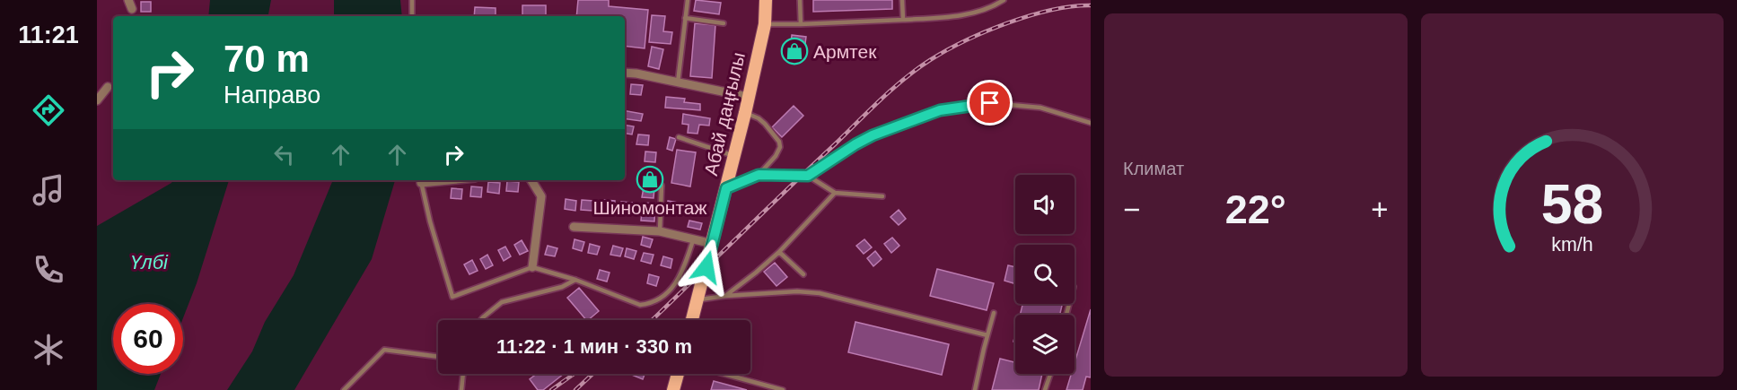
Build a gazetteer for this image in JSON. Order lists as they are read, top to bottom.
{
  "streets": {
    "main road": ["Абай даңғылы"]
  },
  "water": ["Үлбі"],
  "places": {
    "shop": ["Армтек", "Шиномонтаж"]
  },
  "page": {
    "tabs": "11:21",
    "tile": "Климат",
    "turn": ["70 m", "Направо"],
    "heat": ["−", "22°", "+"],
    "limit": "60",
    "trip": "11:22 · 1 мин · 330 m",
    "gauge": ["58", "km/h"]
  }
}
